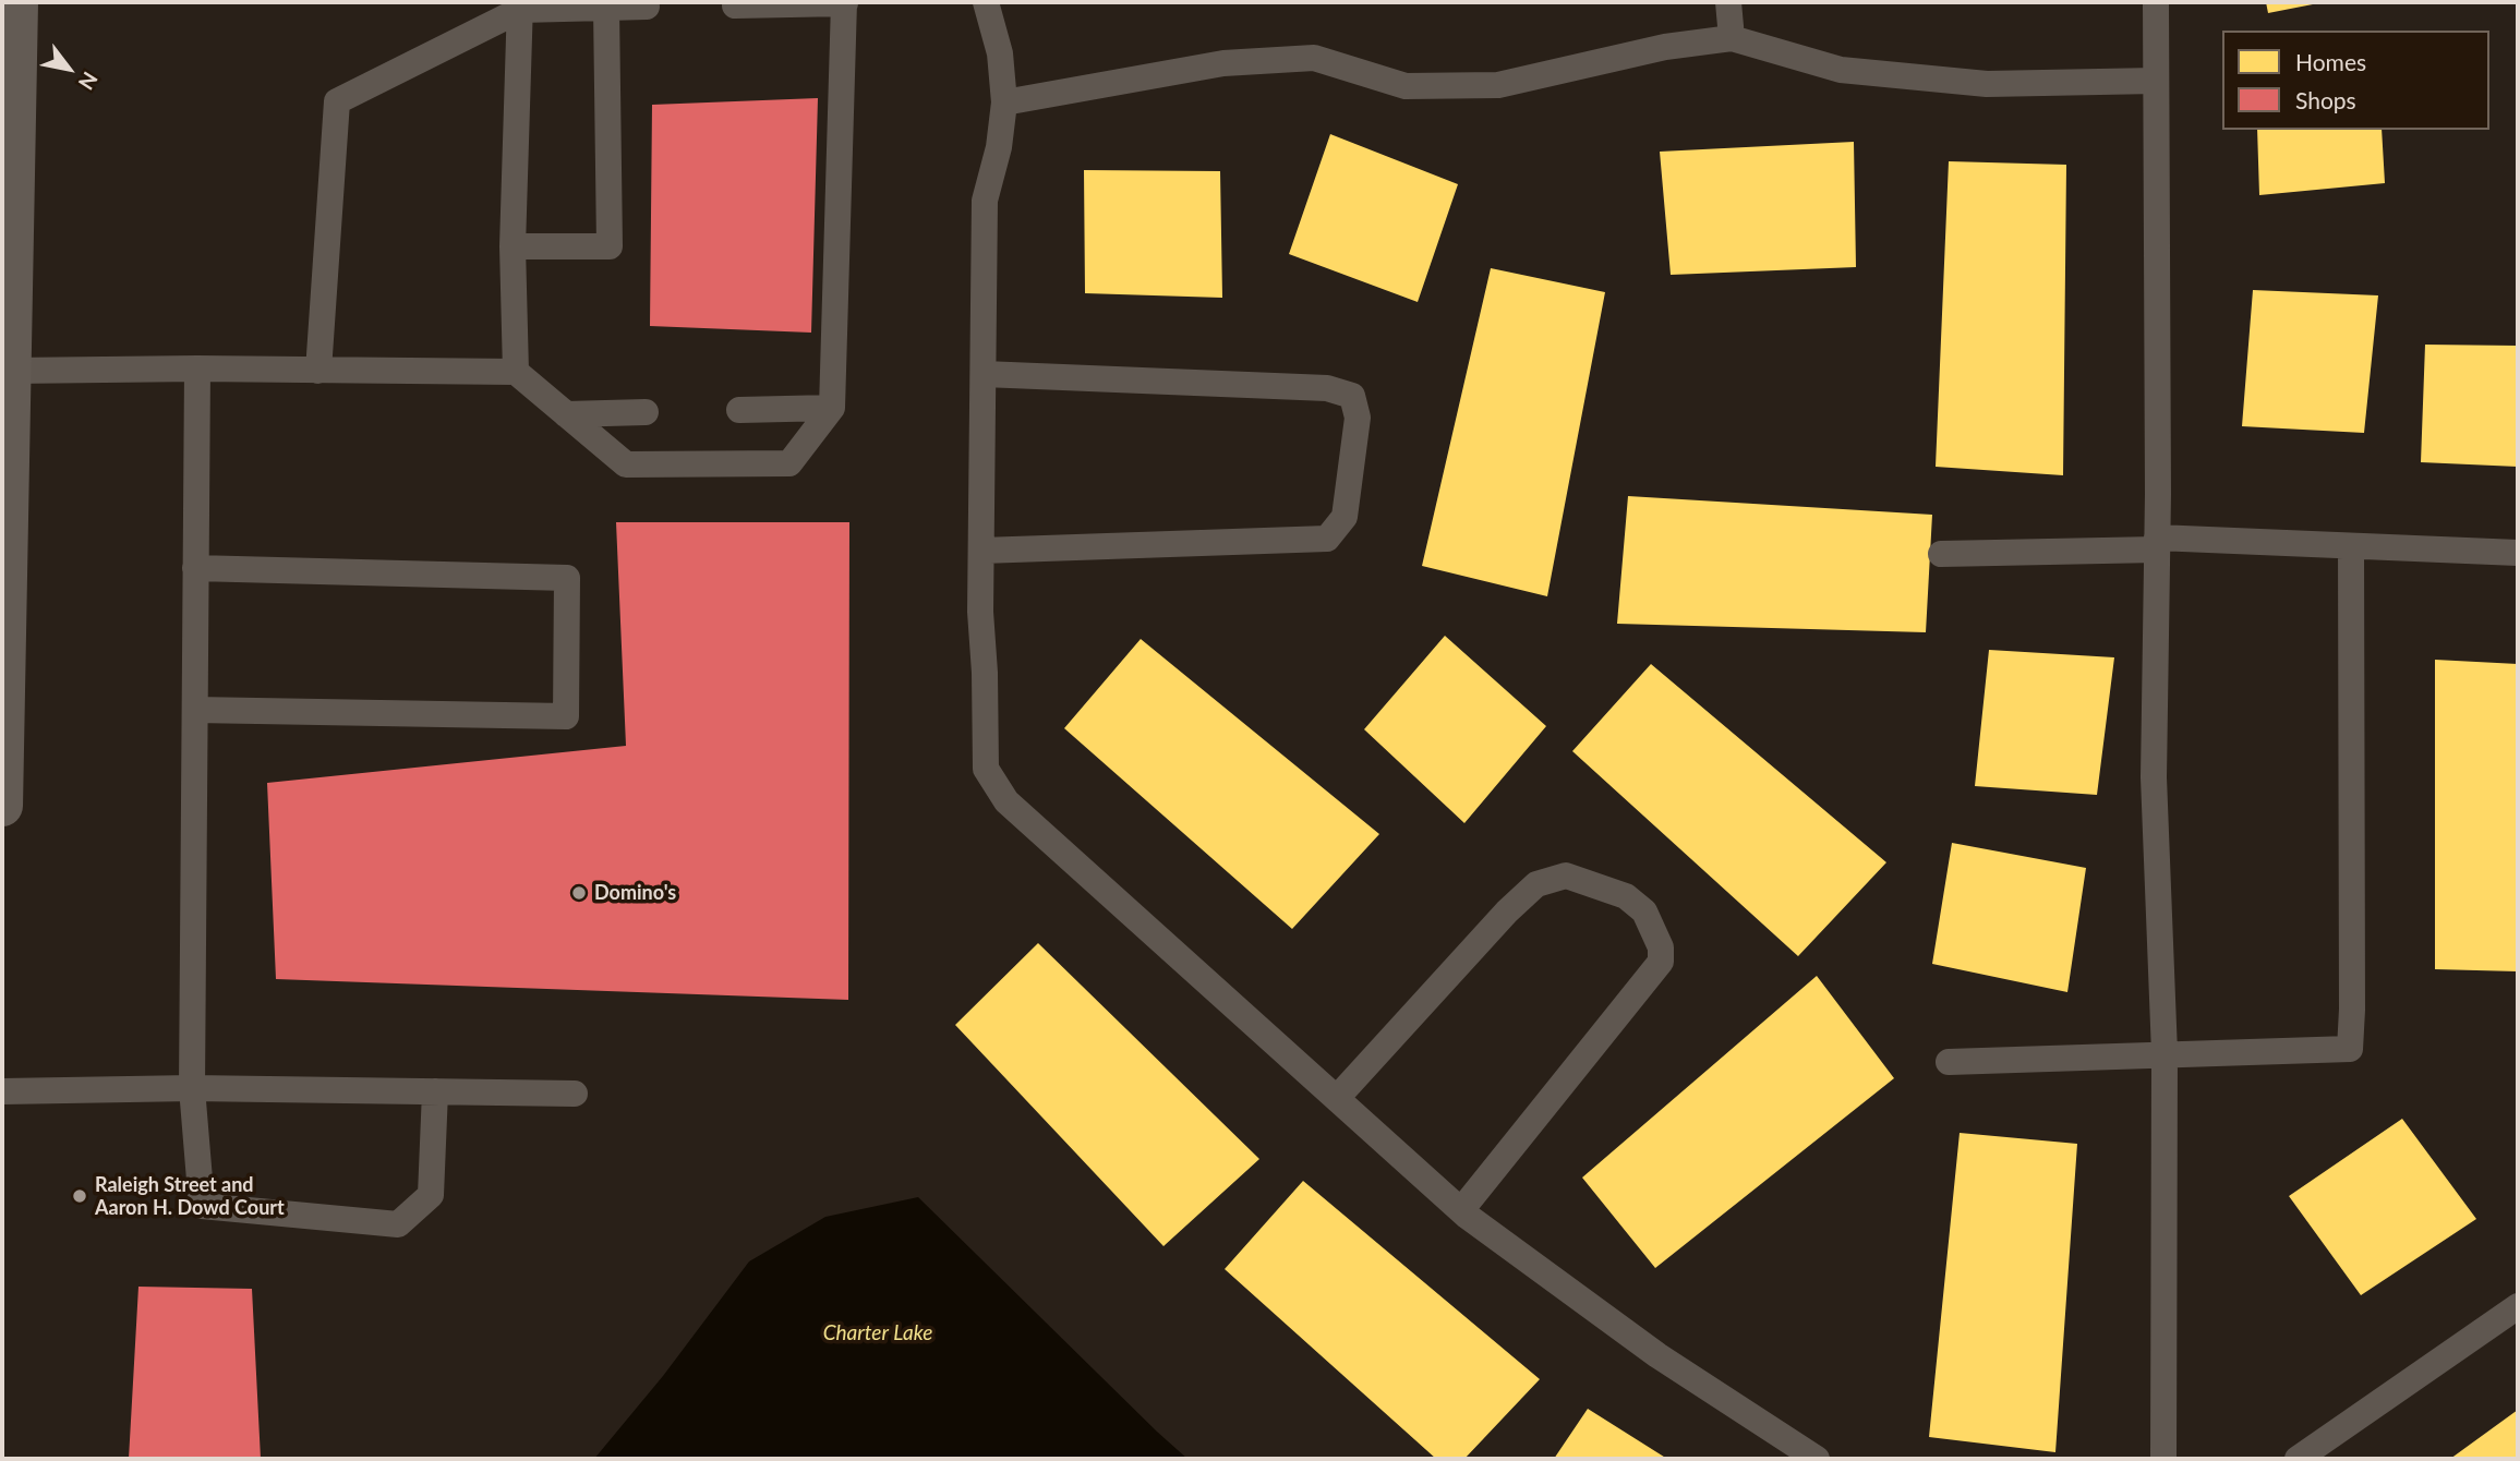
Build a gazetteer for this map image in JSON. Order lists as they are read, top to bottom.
{
  "water": ["Charter Lake"],
  "places": ["Domino's", "Raleigh Street and Aaron H. Dowd Court"],
  "legend": ["Homes", "Shops"],
  "north": "bottom right"
}
